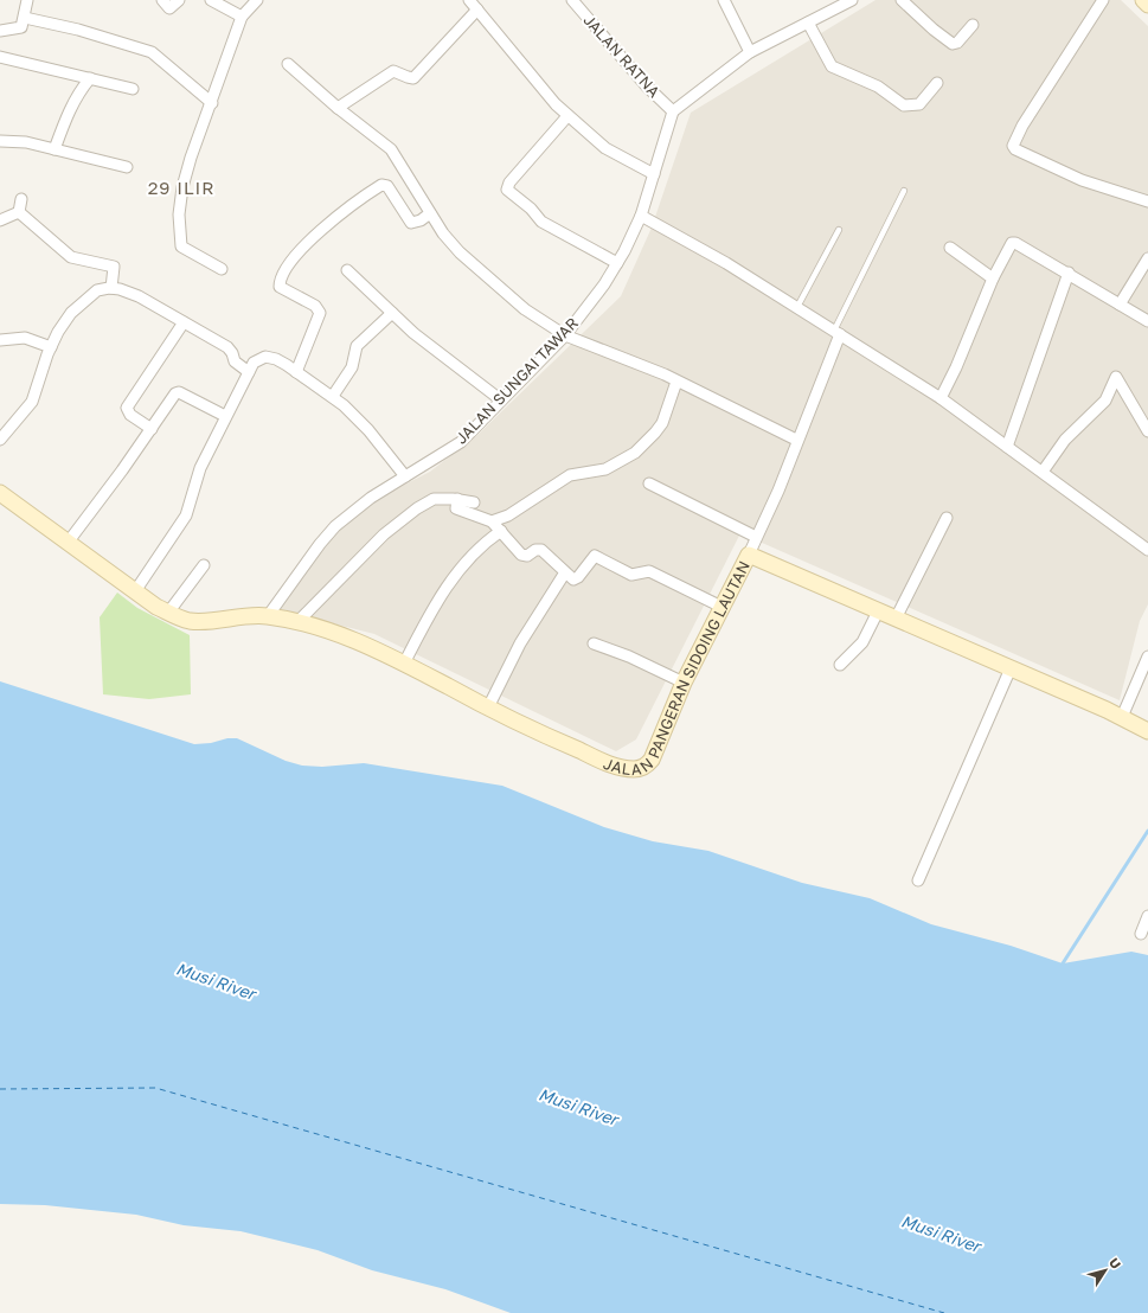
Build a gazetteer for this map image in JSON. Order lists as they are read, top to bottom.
{
  "streets": {
    "street": ["JALAN RATNA", "JALAN SUNGAI TAWAR", "JALAN PANGERAN SIDOING LAUTAN"]
  },
  "crossings": [
    ["JALAN RATNA", "JALAN SUNGAI TAWAR"],
    ["JALAN SUNGAI TAWAR", "JALAN PANGERAN SIDOING LAUTAN"]
  ],
  "districts": ["29 ILIR"],
  "water": ["Musi River"],
  "north": "top right"
}
